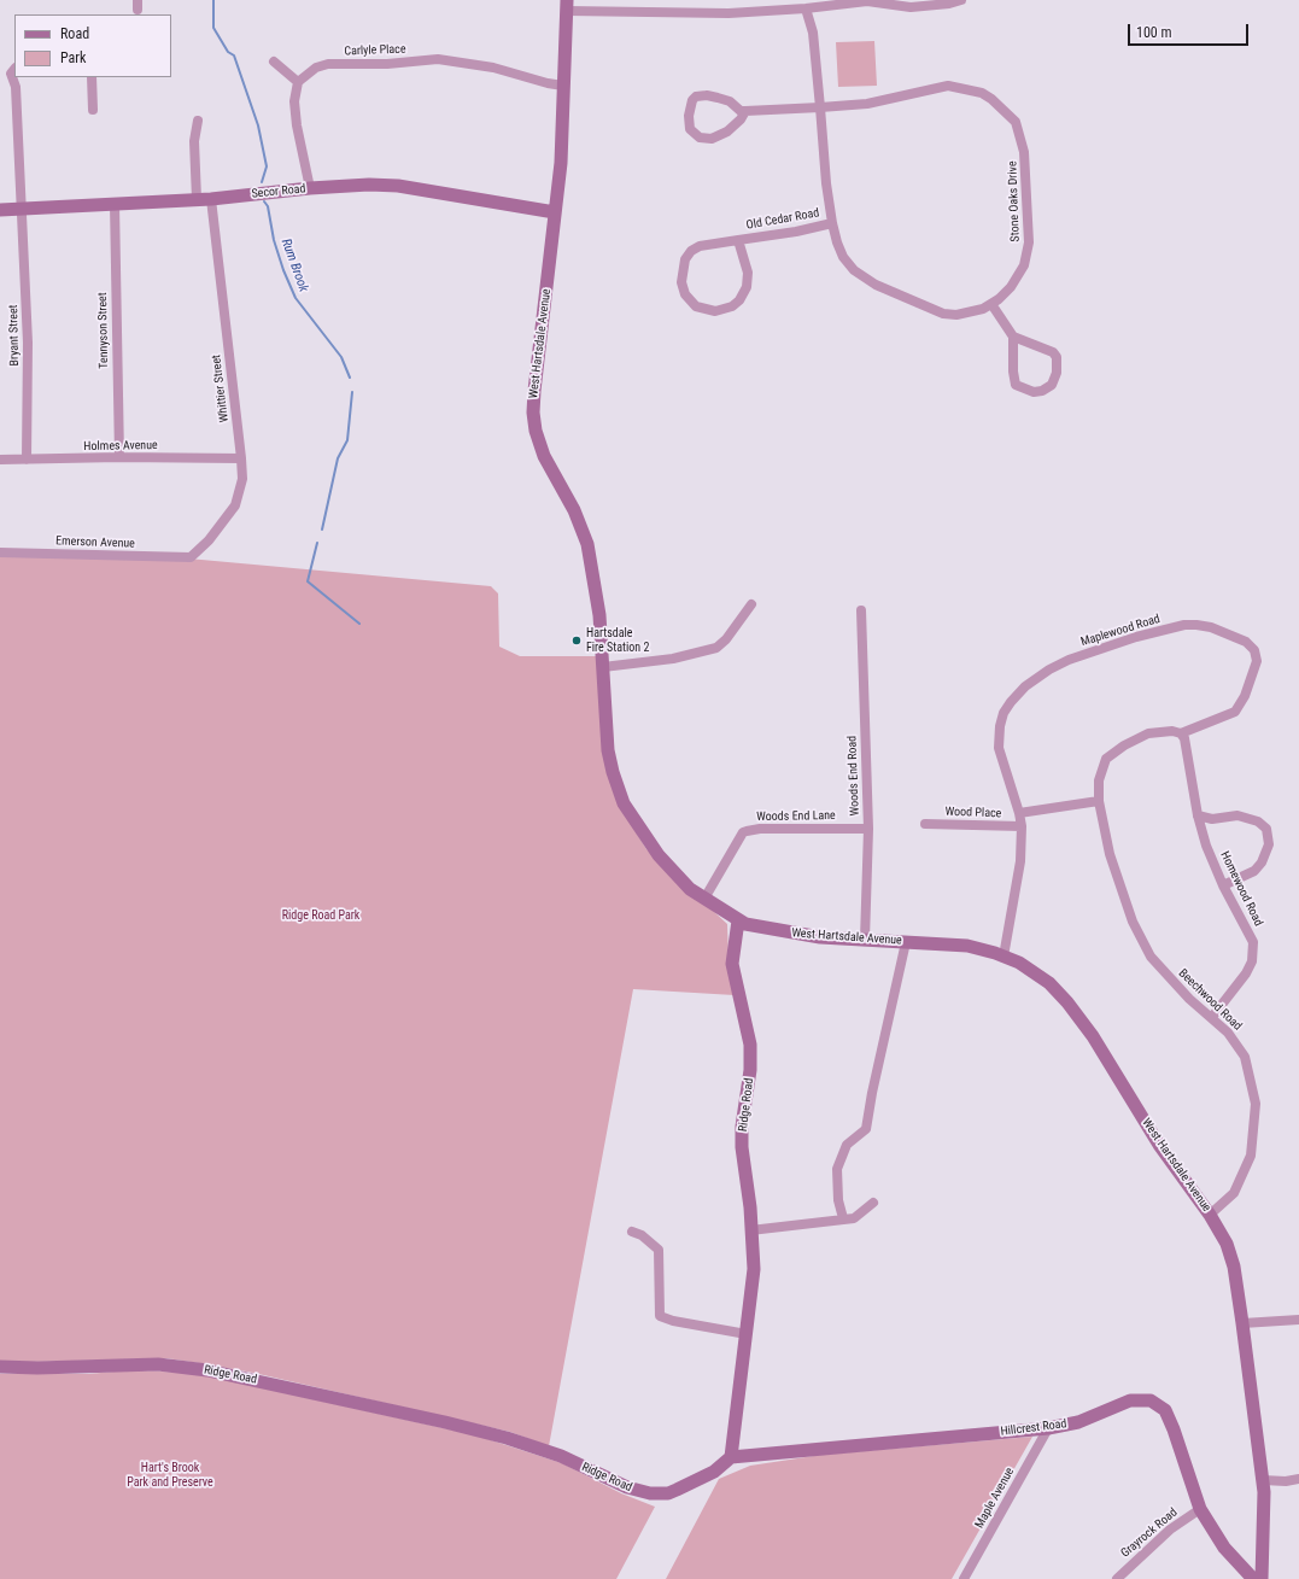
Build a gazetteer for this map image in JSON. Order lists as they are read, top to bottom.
{
  "streets": {
    "street": [
      "Carlyle Place",
      "Secor Road",
      "Stone Oaks Drive",
      "Old Cedar Road",
      "Tennyson Street",
      "Bryant Street",
      "West Hartsdale Avenue",
      "Whittier Street",
      "Holmes Avenue",
      "Emerson Avenue",
      "Maplewood Road",
      "Woods End Road",
      "Wood Place",
      "Woods End Lane",
      "Homewood Road",
      "Beechwood Road",
      "Ridge Road",
      "Hillcrest Road",
      "Maple Avenue",
      "Grayrock Road"
    ]
  },
  "crossings": [
    ["Carlyle Place", "West Hartsdale Avenue"],
    ["Secor Road", "Tennyson Street"],
    ["Secor Road", "Bryant Street"],
    ["Secor Road", "West Hartsdale Avenue"],
    ["Secor Road", "Whittier Street"],
    ["Stone Oaks Drive", "Old Cedar Road"],
    ["Tennyson Street", "Holmes Avenue"],
    ["Bryant Street", "Holmes Avenue"],
    ["West Hartsdale Avenue", "Maplewood Road"],
    ["West Hartsdale Avenue", "Woods End Road"],
    ["West Hartsdale Avenue", "Woods End Lane"],
    ["West Hartsdale Avenue", "Beechwood Road"],
    ["West Hartsdale Avenue", "Ridge Road"],
    ["Whittier Street", "Holmes Avenue"],
    ["Whittier Street", "Emerson Avenue"],
    ["Maplewood Road", "Wood Place"],
    ["Maplewood Road", "Homewood Road"],
    ["Maplewood Road", "Beechwood Road"],
    ["Woods End Road", "Woods End Lane"],
    ["Homewood Road", "Beechwood Road"],
    ["Ridge Road", "Hillcrest Road"],
    ["Hillcrest Road", "Maple Avenue"],
    ["Hillcrest Road", "Grayrock Road"]
  ],
  "water": ["Rum Brook"],
  "parks": ["Ridge Road Park", "Hart's Brook Park and Preserve"],
  "places": ["Hartsdale Fire Station 2"],
  "legend": ["Road", "Park"],
  "scale_bar": "100 m"
}
